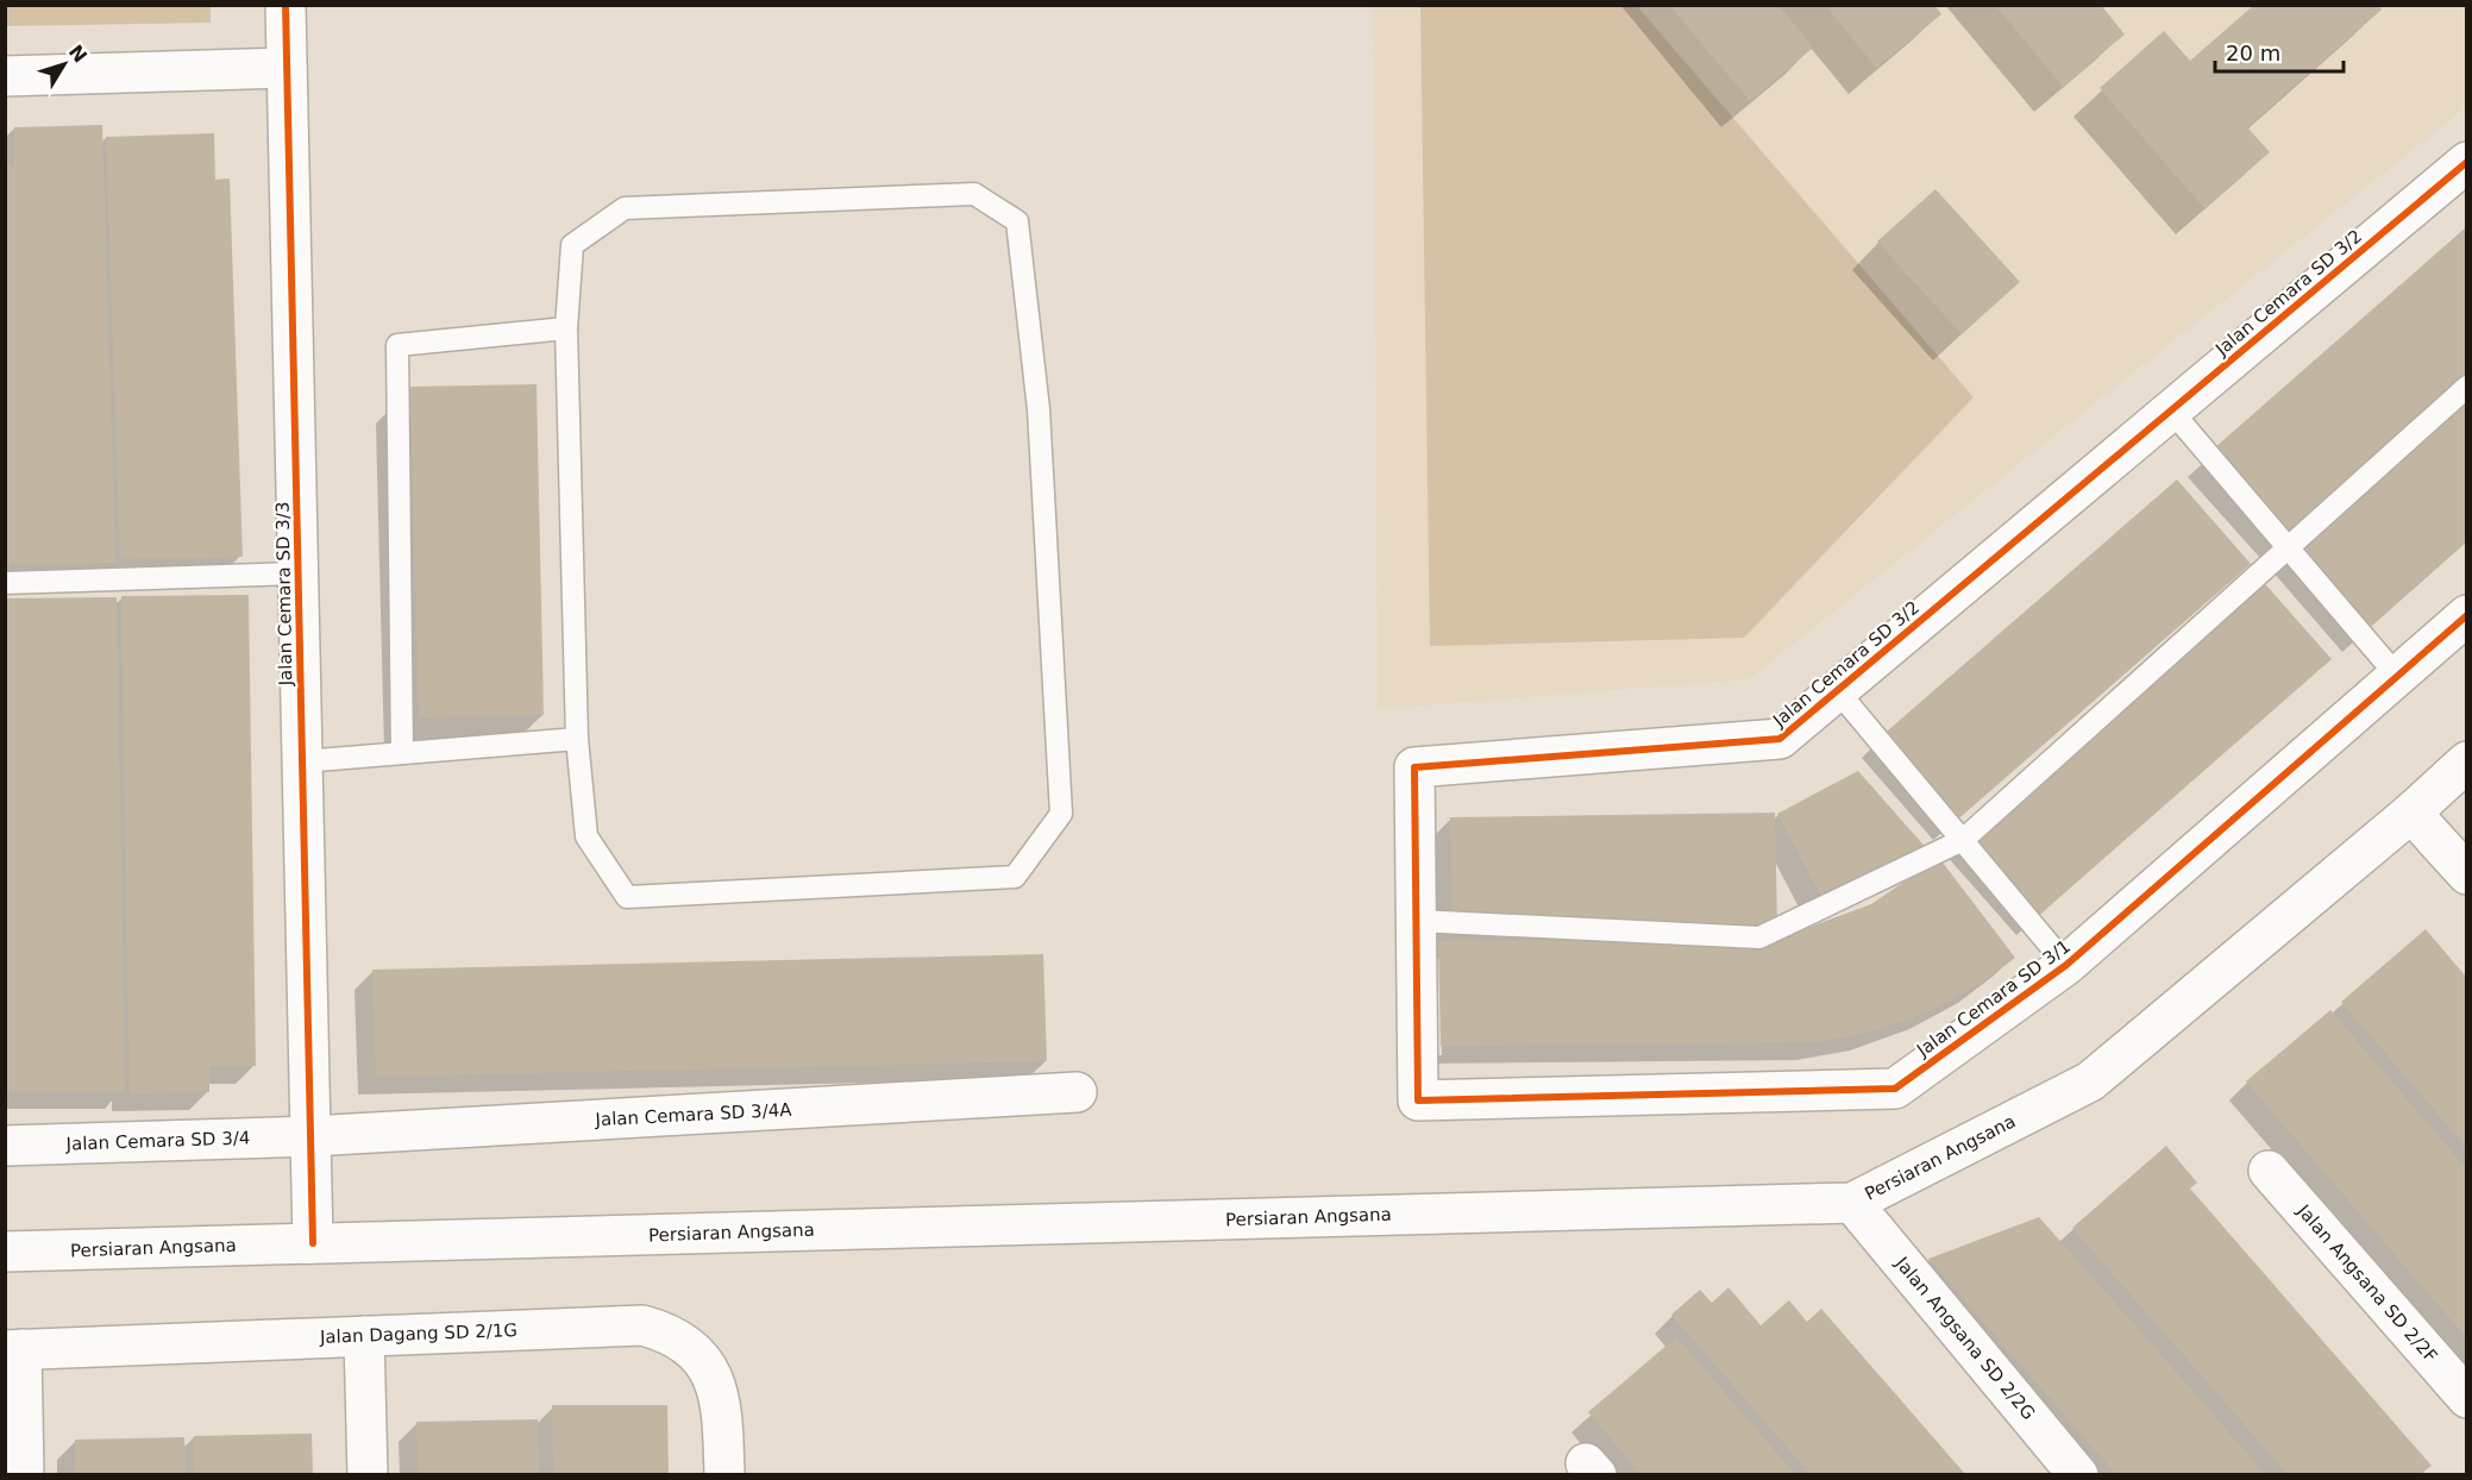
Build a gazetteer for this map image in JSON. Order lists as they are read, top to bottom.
{
  "streets": {
    "street": [
      "Jalan Cemara SD 3/2",
      "Jalan Cemara SD 3/3",
      "Jalan Cemara SD 3/1",
      "Jalan Cemara SD 3/4A",
      "Jalan Cemara SD 3/4",
      "Persiaran Angsana",
      "Jalan Angsana SD 2/2F",
      "Jalan Dagang SD 2/1G",
      "Jalan Angsana SD 2/2G"
    ]
  },
  "crossings": [
    ["Jalan Cemara SD 3/2", "Jalan Cemara SD 3/1"],
    ["Jalan Cemara SD 3/3", "Jalan Cemara SD 3/4A"],
    ["Jalan Cemara SD 3/3", "Jalan Cemara SD 3/4"],
    ["Jalan Cemara SD 3/3", "Persiaran Angsana"],
    ["Jalan Cemara SD 3/4A", "Jalan Cemara SD 3/4"],
    ["Persiaran Angsana", "Jalan Angsana SD 2/2G"]
  ],
  "scale_bar": "20 m",
  "north": "top right"
}
